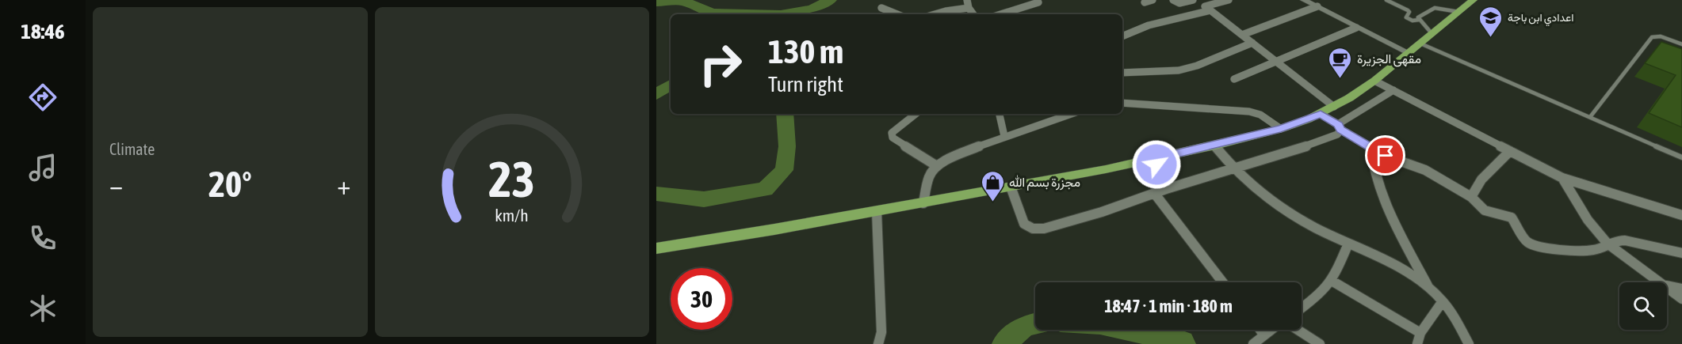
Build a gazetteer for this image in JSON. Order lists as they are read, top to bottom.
{
  "places": {
    "school or university": ["اعدادي ابن باجة"],
    "cafe": ["مقهى الجزيرة"],
    "shop": ["مجزرة بسم الله"]
  },
  "page": {
    "tabs": "18:46",
    "tile": "Climate",
    "turn": ["130 m", "Turn right"],
    "heat": ["−", "20°", "+"],
    "limit": "30",
    "trip": "18:47 · 1 min · 180 m",
    "gauge": ["23", "km/h"]
  }
}
